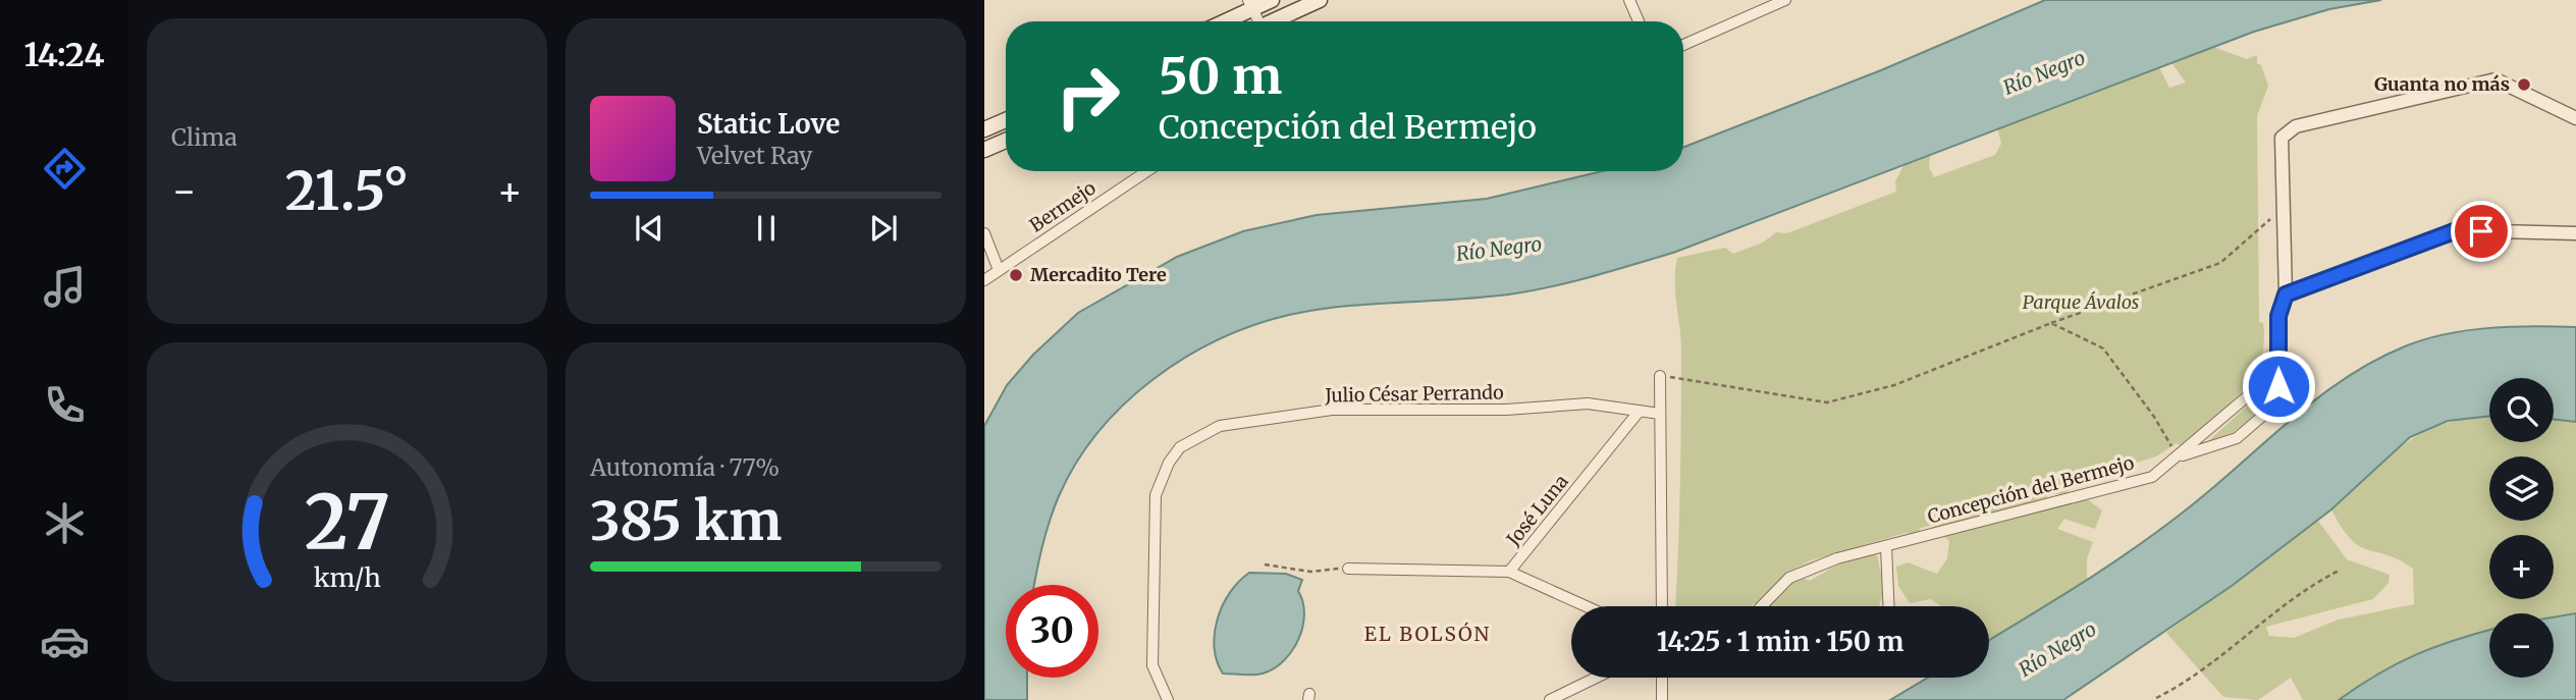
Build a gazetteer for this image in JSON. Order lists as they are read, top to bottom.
{
  "streets": {
    "street": [
      "Bermejo",
      "Julio César Perrando",
      "Concepción del Bermejo",
      "José Luna"
    ]
  },
  "crossings": [
    ["Julio César Perrando", "José Luna"]
  ],
  "districts": ["EL BOLSÓN"],
  "water": ["Río Negro"],
  "parks": ["Parque Ávalos"],
  "places": ["Guanta no más", "Mercadito Tere"],
  "page": {
    "tabs": "14:24",
    "tile": [
      "Clima",
      ["Autonomía · 77%", "385 km"]
    ],
    "turn": ["50 m", "Concepción del Bermejo"],
    "song": ["Static Love", "Velvet Ray"],
    "heat": ["−", "21.5°", "+"],
    "map_buttons": ["+", "−"],
    "limit": "30",
    "trip": "14:25 · 1 min · 150 m",
    "gauge": ["27", "km/h"]
  }
}
